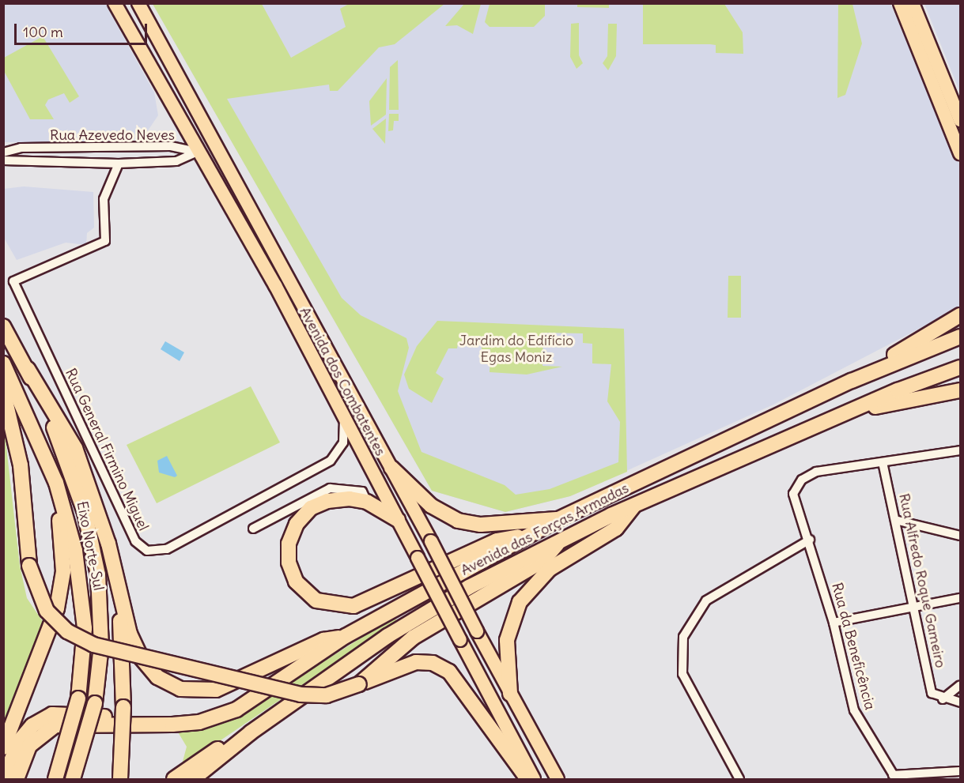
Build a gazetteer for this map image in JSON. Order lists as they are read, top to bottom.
{
  "streets": {
    "highway": ["Avenida das Forças Armadas", "Eixo Norte-Sul"],
    "main road": ["Avenida dos Combatentes"],
    "street": [
      "Rua Azevedo Neves",
      "Rua General Firmino Miguel",
      "Rua Alfredo Roque Gameiro",
      "Rua da Beneficência"
    ]
  },
  "crossings": [
    ["Rua Azevedo Neves", "Avenida dos Combatentes"],
    ["Rua Azevedo Neves", "Rua General Firmino Miguel"],
    ["Avenida dos Combatentes", "Rua General Firmino Miguel"],
    ["Rua Alfredo Roque Gameiro", "Rua da Beneficência"]
  ],
  "parks": ["Jardim do Edifício Egas Moniz"],
  "scale_bar": "100 m"
}
